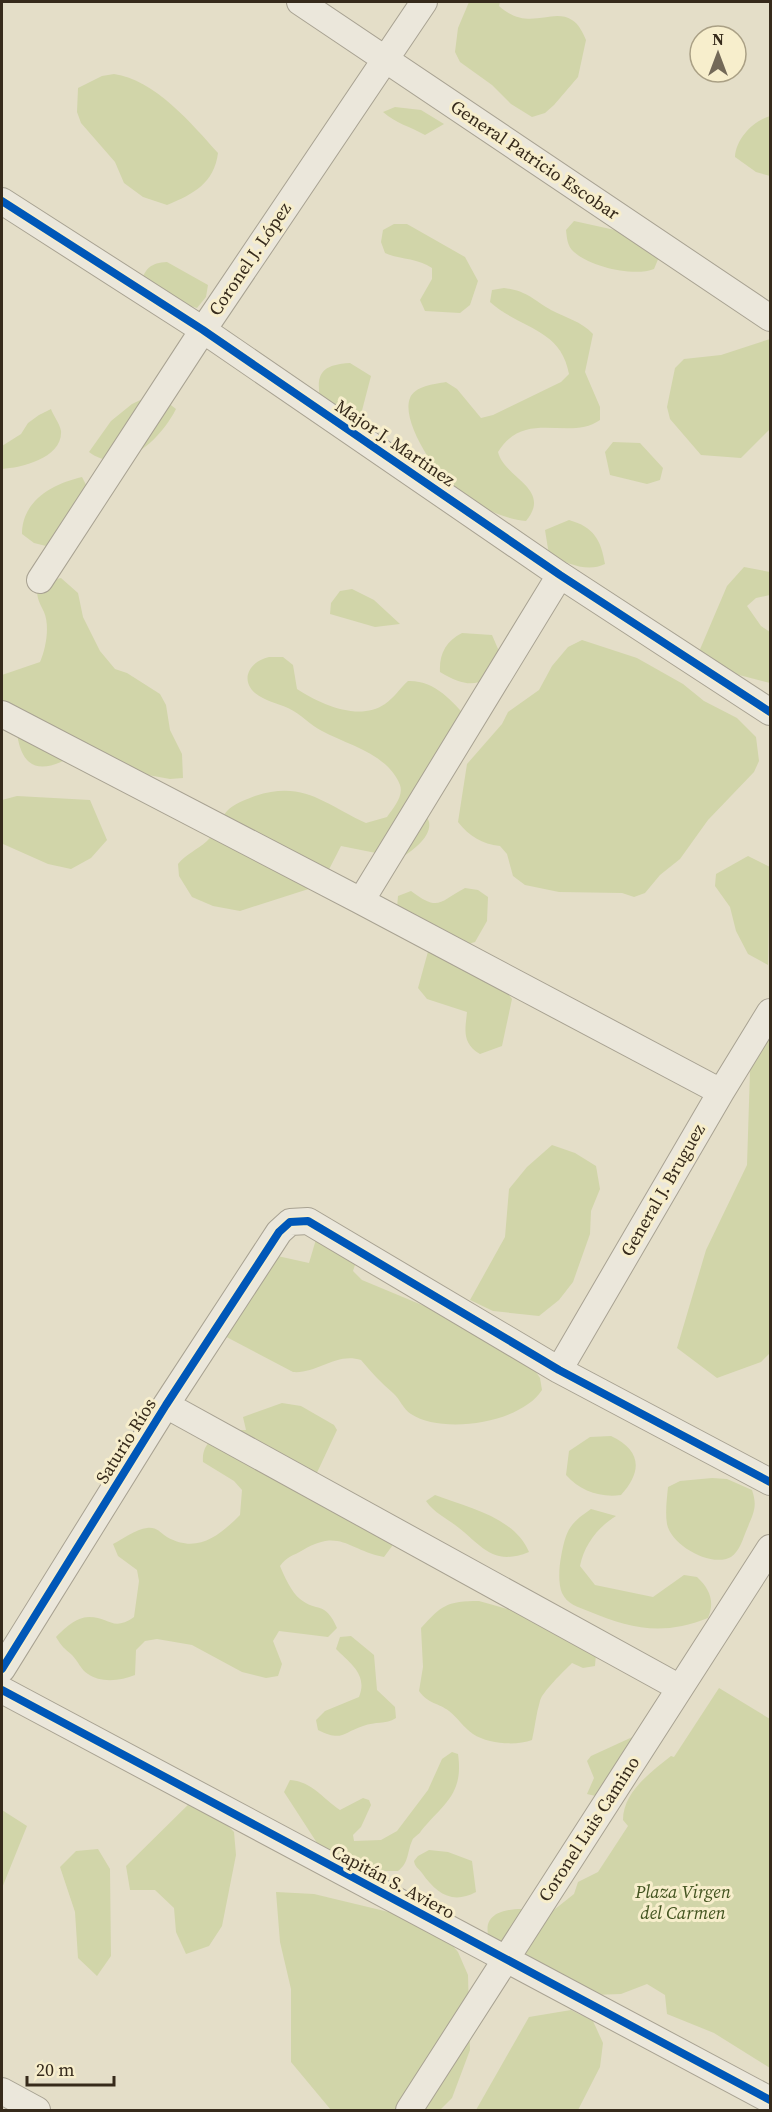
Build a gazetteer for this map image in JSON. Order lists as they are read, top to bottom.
{
  "streets": {
    "street": [
      "General Patricio Escobar",
      "Coronel J. López",
      "Major J. Martinez",
      "General J. Bruguez",
      "Saturio Ríos",
      "Coronel Luis Camino",
      "Capitán S. Aviero"
    ]
  },
  "crossings": [
    ["General Patricio Escobar", "Coronel J. López"],
    ["Coronel J. López", "Major J. Martinez"],
    ["General J. Bruguez", "Saturio Ríos"],
    ["Coronel Luis Camino", "Capitán S. Aviero"]
  ],
  "parks": ["Plaza Virgen del Carmen"],
  "scale_bar": "20 m",
  "north": "top"
}
